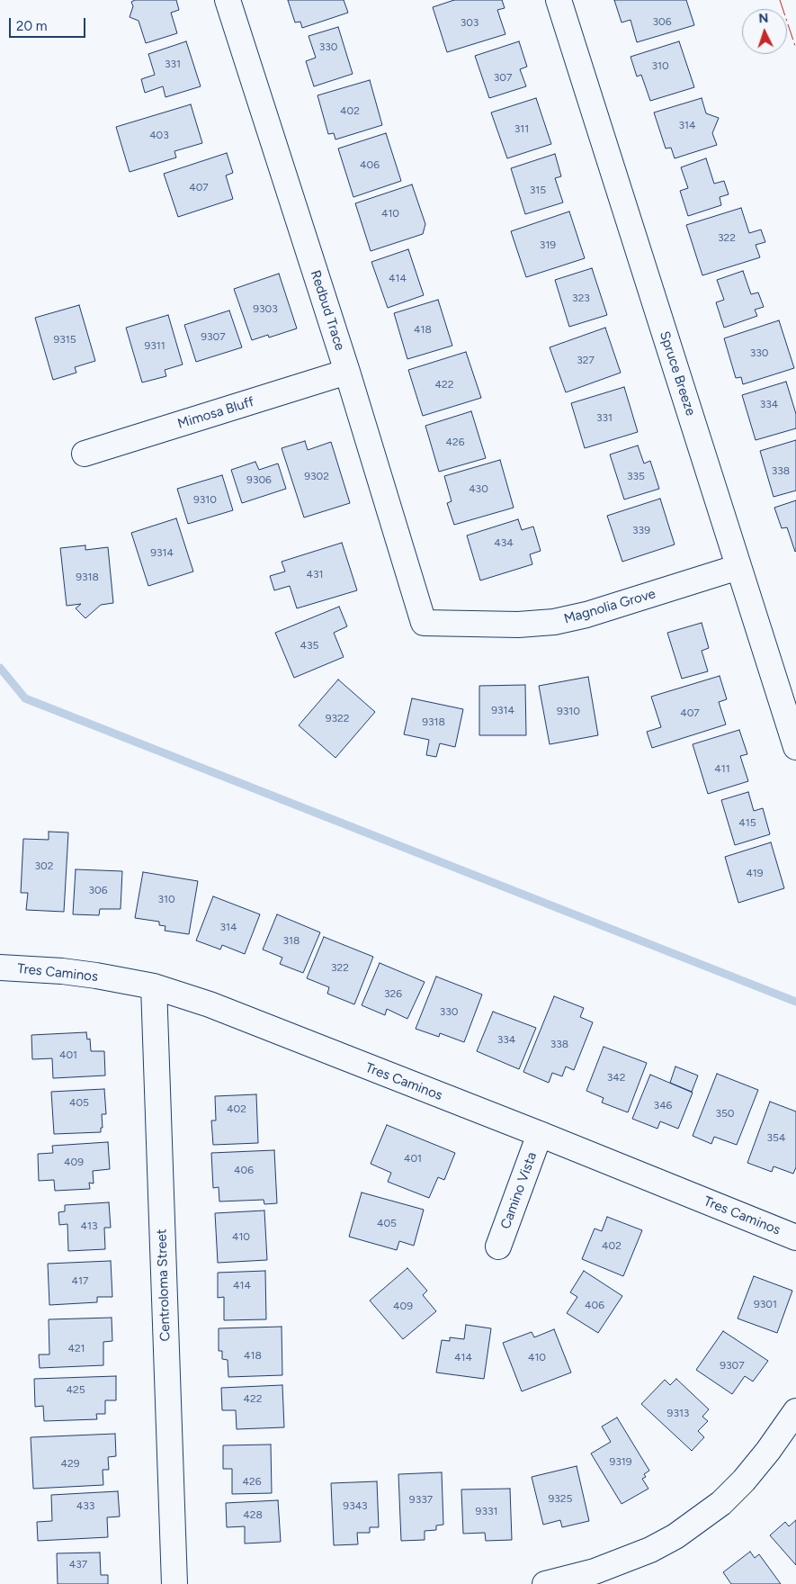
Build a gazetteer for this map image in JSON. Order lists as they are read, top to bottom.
{
  "streets": {
    "street": [
      "Redbud Trace",
      "Spruce Breeze",
      "Mimosa Bluff",
      "Magnolia Grove",
      "Tres Caminos",
      "Camino Vista",
      "Centroloma Street"
    ]
  },
  "crossings": [
    ["Redbud Trace", "Mimosa Bluff"],
    ["Redbud Trace", "Magnolia Grove"],
    ["Spruce Breeze", "Magnolia Grove"],
    ["Tres Caminos", "Camino Vista"],
    ["Tres Caminos", "Centroloma Street"]
  ],
  "house_numbers": [
    "306",
    "303",
    "330",
    "331",
    "310",
    "307",
    "402",
    "314",
    "311",
    "403",
    "406",
    "407",
    "315",
    "410",
    "322",
    "319",
    "414",
    "323",
    "9303",
    "418",
    "9307",
    "9315",
    "9311",
    "330",
    "327",
    "422",
    "334",
    "331",
    "426",
    "338",
    "9302",
    "335",
    "9306",
    "430",
    "9310",
    "339",
    "434",
    "9314",
    "431",
    "9318",
    "435",
    "9314",
    "9310",
    "407",
    "9322",
    "9318",
    "411",
    "415",
    "302",
    "419",
    "306",
    "310",
    "314",
    "318",
    "322",
    "326",
    "330",
    "334",
    "338",
    "401",
    "342",
    "405",
    "346",
    "402",
    "350",
    "354",
    "401",
    "409",
    "406",
    "405",
    "413",
    "410",
    "402",
    "417",
    "414",
    "9301",
    "406",
    "409",
    "421",
    "418",
    "414",
    "410",
    "9307",
    "425",
    "422",
    "9313",
    "9319",
    "429",
    "426",
    "9325",
    "9337",
    "433",
    "9343",
    "9331",
    "428",
    "437"
  ],
  "scale_bar": "20 m",
  "north": "top"
}
